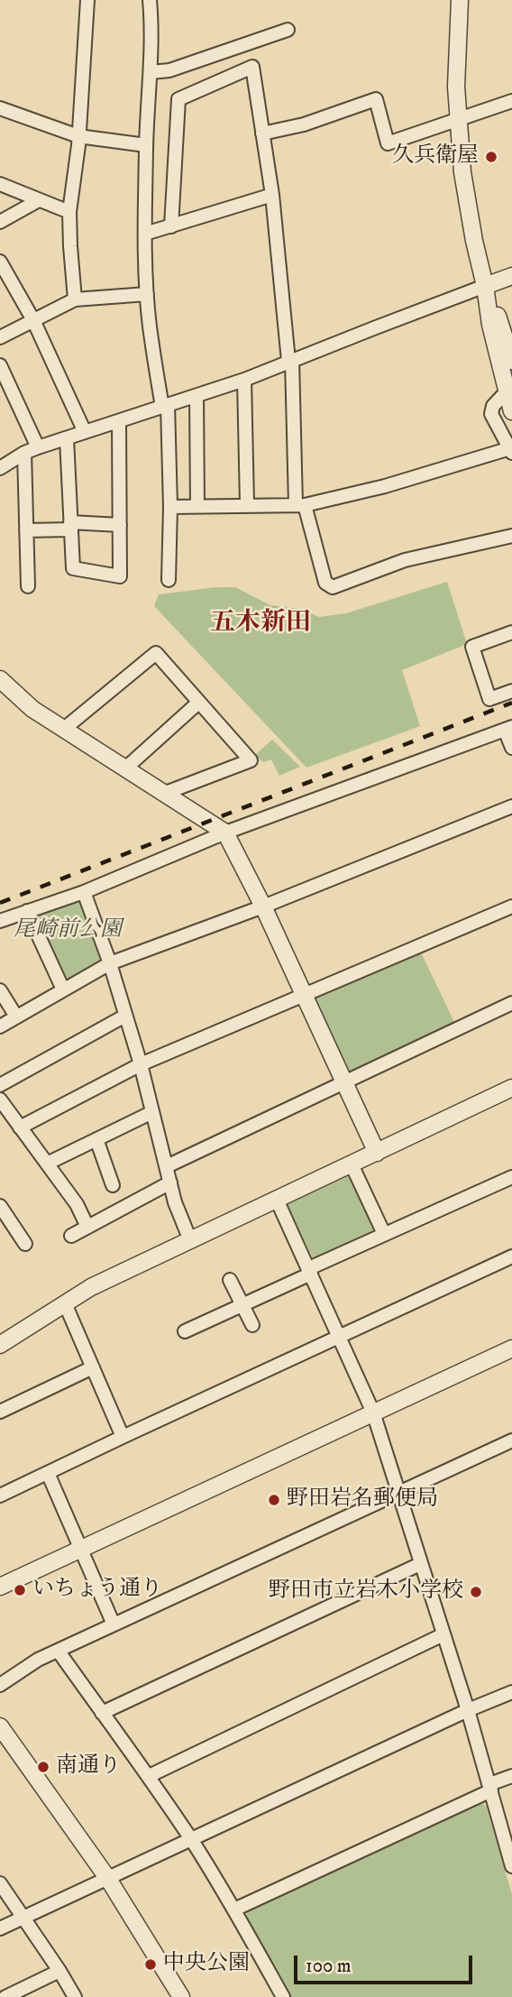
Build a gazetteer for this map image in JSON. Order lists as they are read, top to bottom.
{
  "districts": ["五木新田"],
  "parks": ["尾崎前公園"],
  "places": [
    "久兵衛屋",
    "野田岩名郵便局",
    "いちょう通り",
    "野田市立岩木小学校",
    "南通り",
    "中央公園"
  ],
  "scale_bar": "100 m"
}
